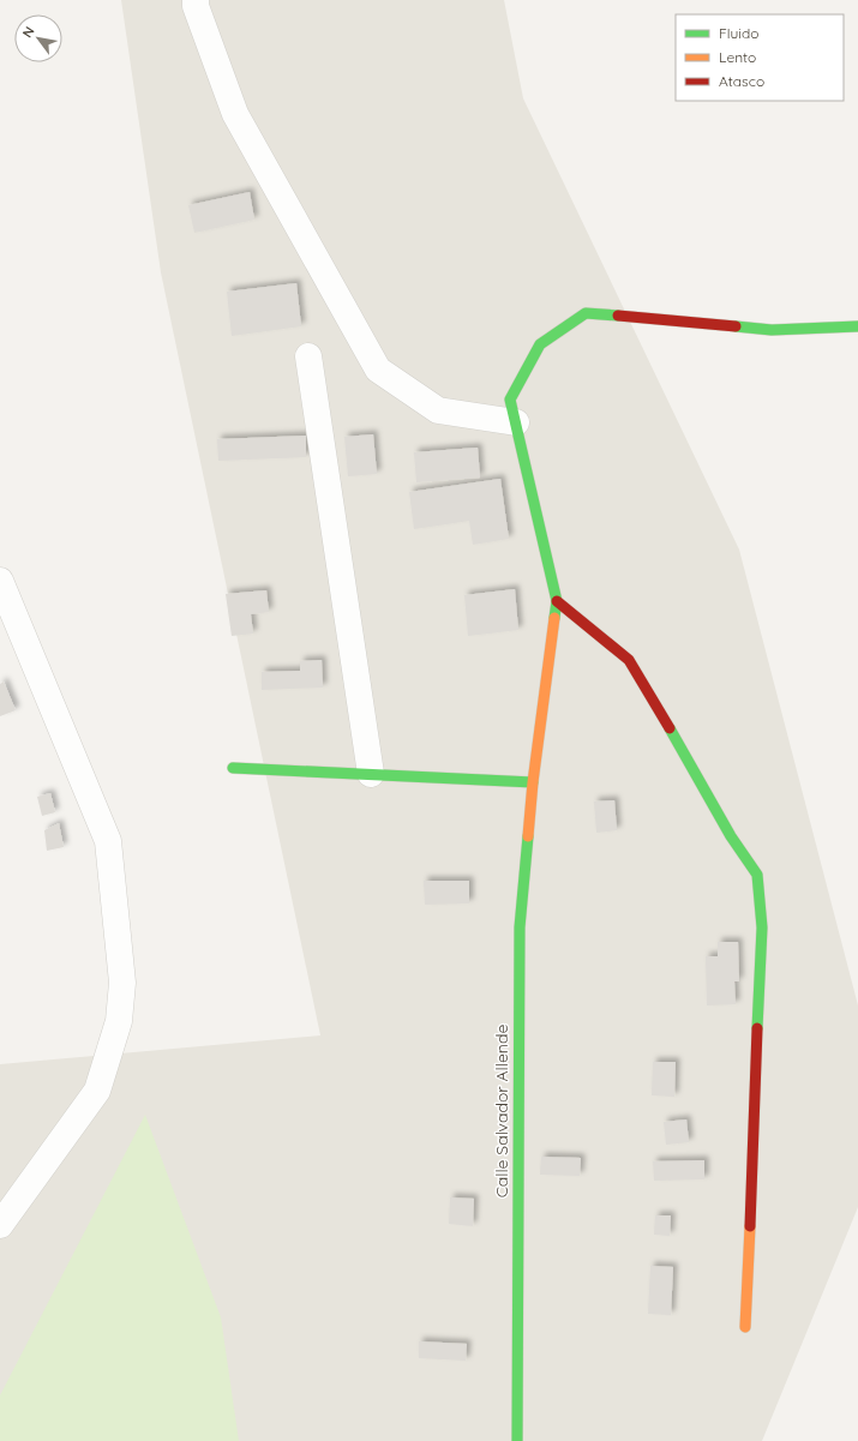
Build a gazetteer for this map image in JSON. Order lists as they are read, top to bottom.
{
  "streets": {
    "street": ["Calle Salvador Allende"]
  },
  "legend": ["Fluido", "Lento", "Atasco"],
  "north": "top left"
}
